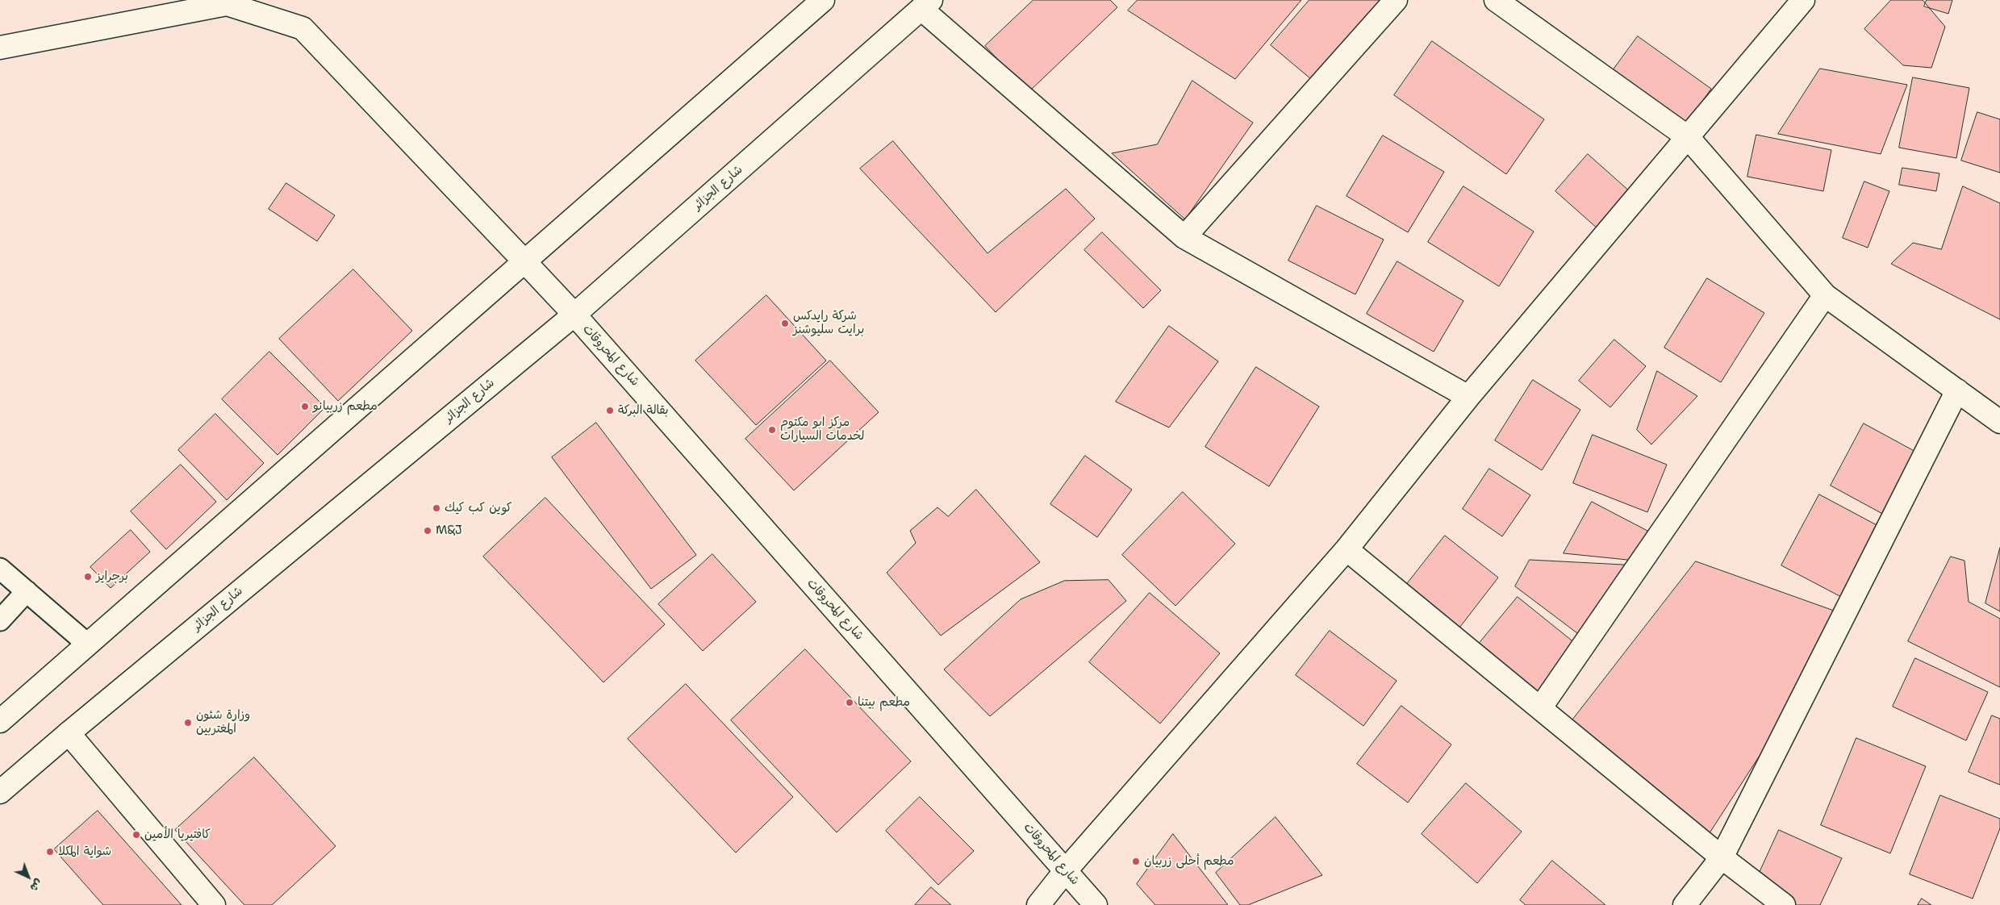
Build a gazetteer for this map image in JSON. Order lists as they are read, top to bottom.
{
  "streets": {
    "street": ["شارع الجزائر", "شارع المحروقات"]
  },
  "crossings": [
    ["شارع الجزائر", "شارع المحروقات"]
  ],
  "places": [
    "شركة رايدكس برايت سليوشنز",
    "مطعم زربيانو",
    "بقالة البركة",
    "مركز ابو مكتوم لخدمات السيارات",
    "كوين كب كيك",
    "M&J",
    "برجرايز",
    "مطعم بيتنا",
    "وزارة شئون المغتربين",
    "كافتيريا الأمين",
    "شواية المكلا",
    "مطعم أحلى زربيان"
  ],
  "north": "bottom right"
}
